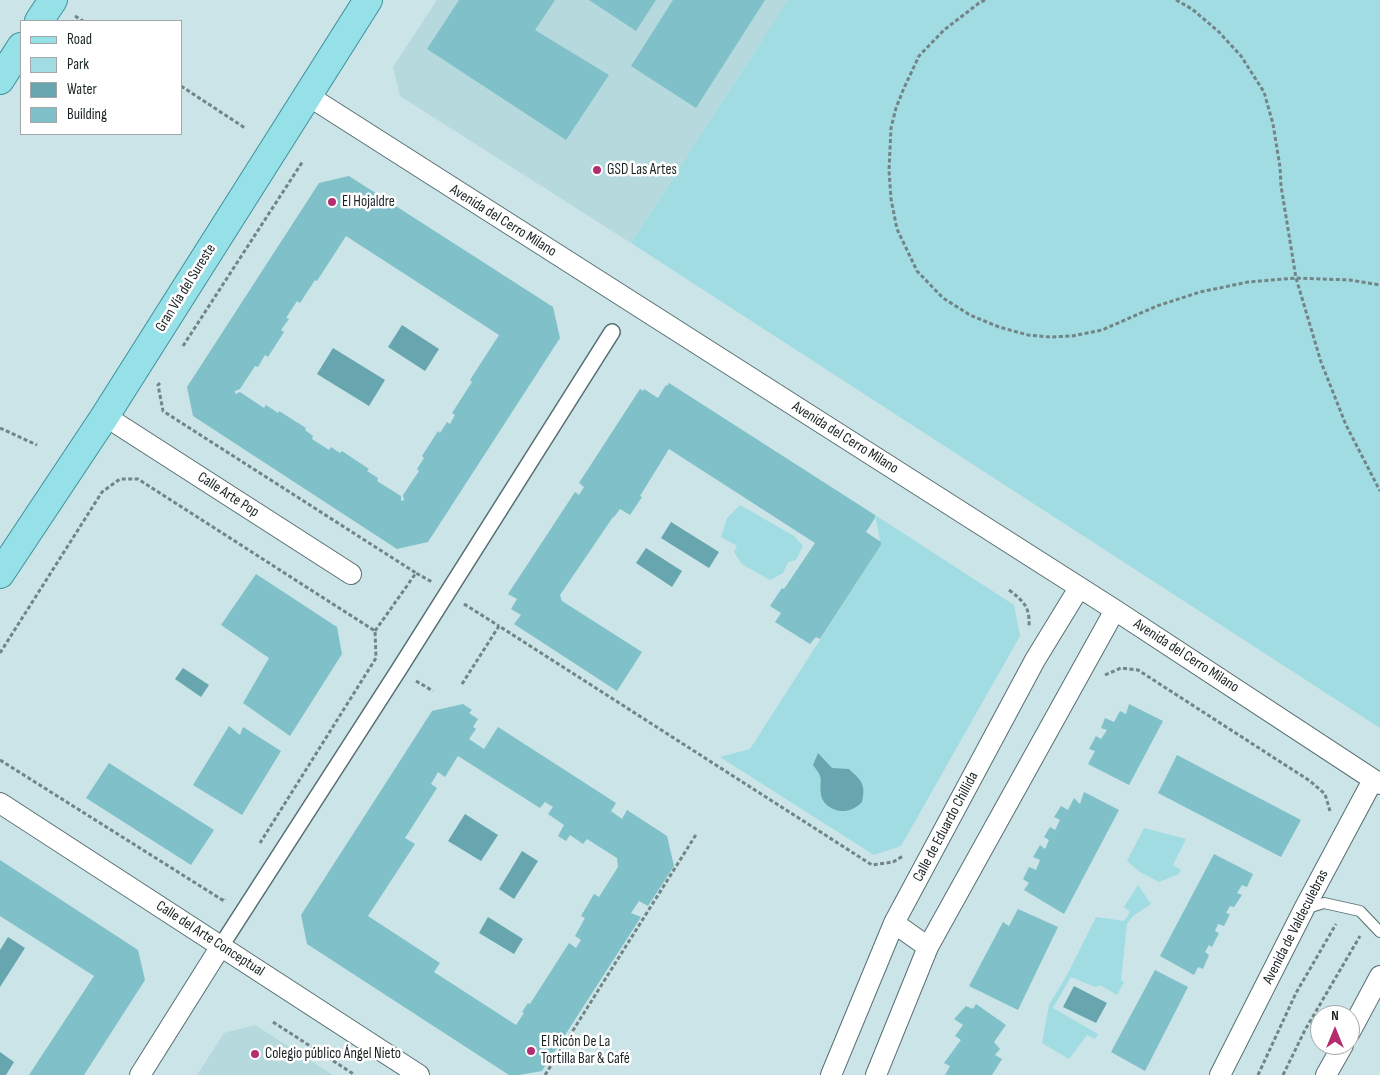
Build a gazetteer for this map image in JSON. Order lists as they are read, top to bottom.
{
  "streets": {
    "main road": ["Gran Vía del Sureste"],
    "street": [
      "Avenida del Cerro Milano",
      "Calle Arte Pop",
      "Calle de Eduardo Chillida",
      "Avenida de Valdeculebras",
      "Calle del Arte Conceptual"
    ]
  },
  "crossings": [
    ["Avenida del Cerro Milano", "Gran Vía del Sureste"],
    ["Avenida del Cerro Milano", "Calle de Eduardo Chillida"],
    ["Avenida del Cerro Milano", "Avenida de Valdeculebras"],
    ["Gran Vía del Sureste", "Calle Arte Pop"]
  ],
  "places": [
    "GSD Las Artes",
    "El Hojaldre",
    "El Ricón De La Tortilla Bar & Café",
    "Colegio público Ángel Nieto"
  ],
  "legend": [
    "Road",
    "Park",
    "Water",
    "Building"
  ],
  "north": "top"
}
